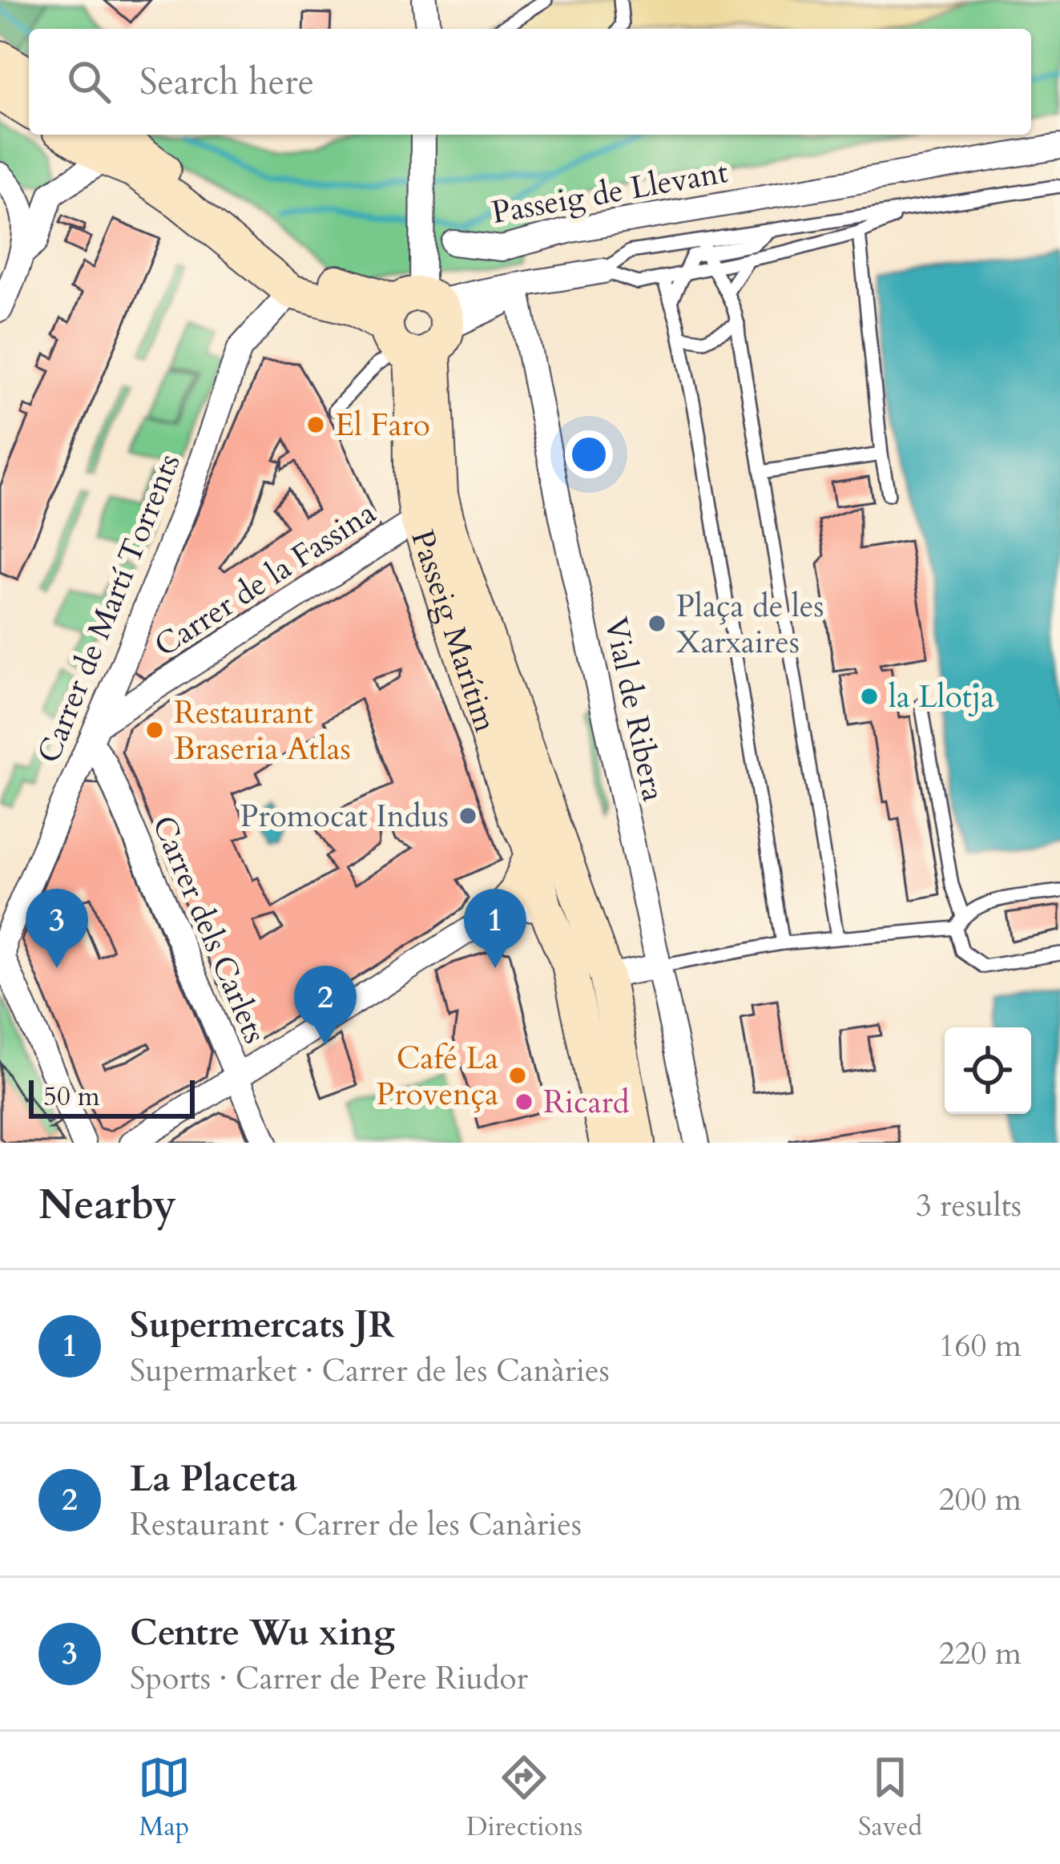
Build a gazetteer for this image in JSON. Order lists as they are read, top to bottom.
{
  "streets": {
    "street": [
      "Passeig de Llevant",
      "Carrer de la Fassina",
      "Carrer de Martí Torrents",
      "Passeig Marítim",
      "Vial de Ribera",
      "Carrer dels Carlets"
    ]
  },
  "crossings": [
    ["Carrer de la Fassina", "Carrer de Martí Torrents"],
    ["Carrer de la Fassina", "Passeig Marítim"],
    ["Carrer de la Fassina", "Carrer dels Carlets"],
    ["Carrer de Martí Torrents", "Carrer dels Carlets"]
  ],
  "places": [
    "El Faro",
    "Plaça de les Xarxaires",
    "la Llotja",
    "Restaurant Braseria Atlas",
    "Promocat Indus",
    "Café La Provença",
    "Ricard"
  ],
  "scale_bar": "50 m",
  "page": {
    "search": "Search here",
    "pins": ["1", "3", "2"],
    "scale": "50 m",
    "heading": ["Nearby", "3 results"],
    "list": [
      {
        "mark": "1",
        "name": "Supermercats JR",
        "note": "Supermarket · Carrer de les Canàries",
        "value": "160 m"
      },
      {
        "mark": "2",
        "name": "La Placeta",
        "note": "Restaurant · Carrer de les Canàries",
        "value": "200 m"
      },
      {
        "mark": "3",
        "name": "Centre Wu xing",
        "note": "Sports · Carrer de Pere Riudor",
        "value": "220 m"
      }
    ],
    "nav": ["Map", "Directions", "Saved"]
  }
}
